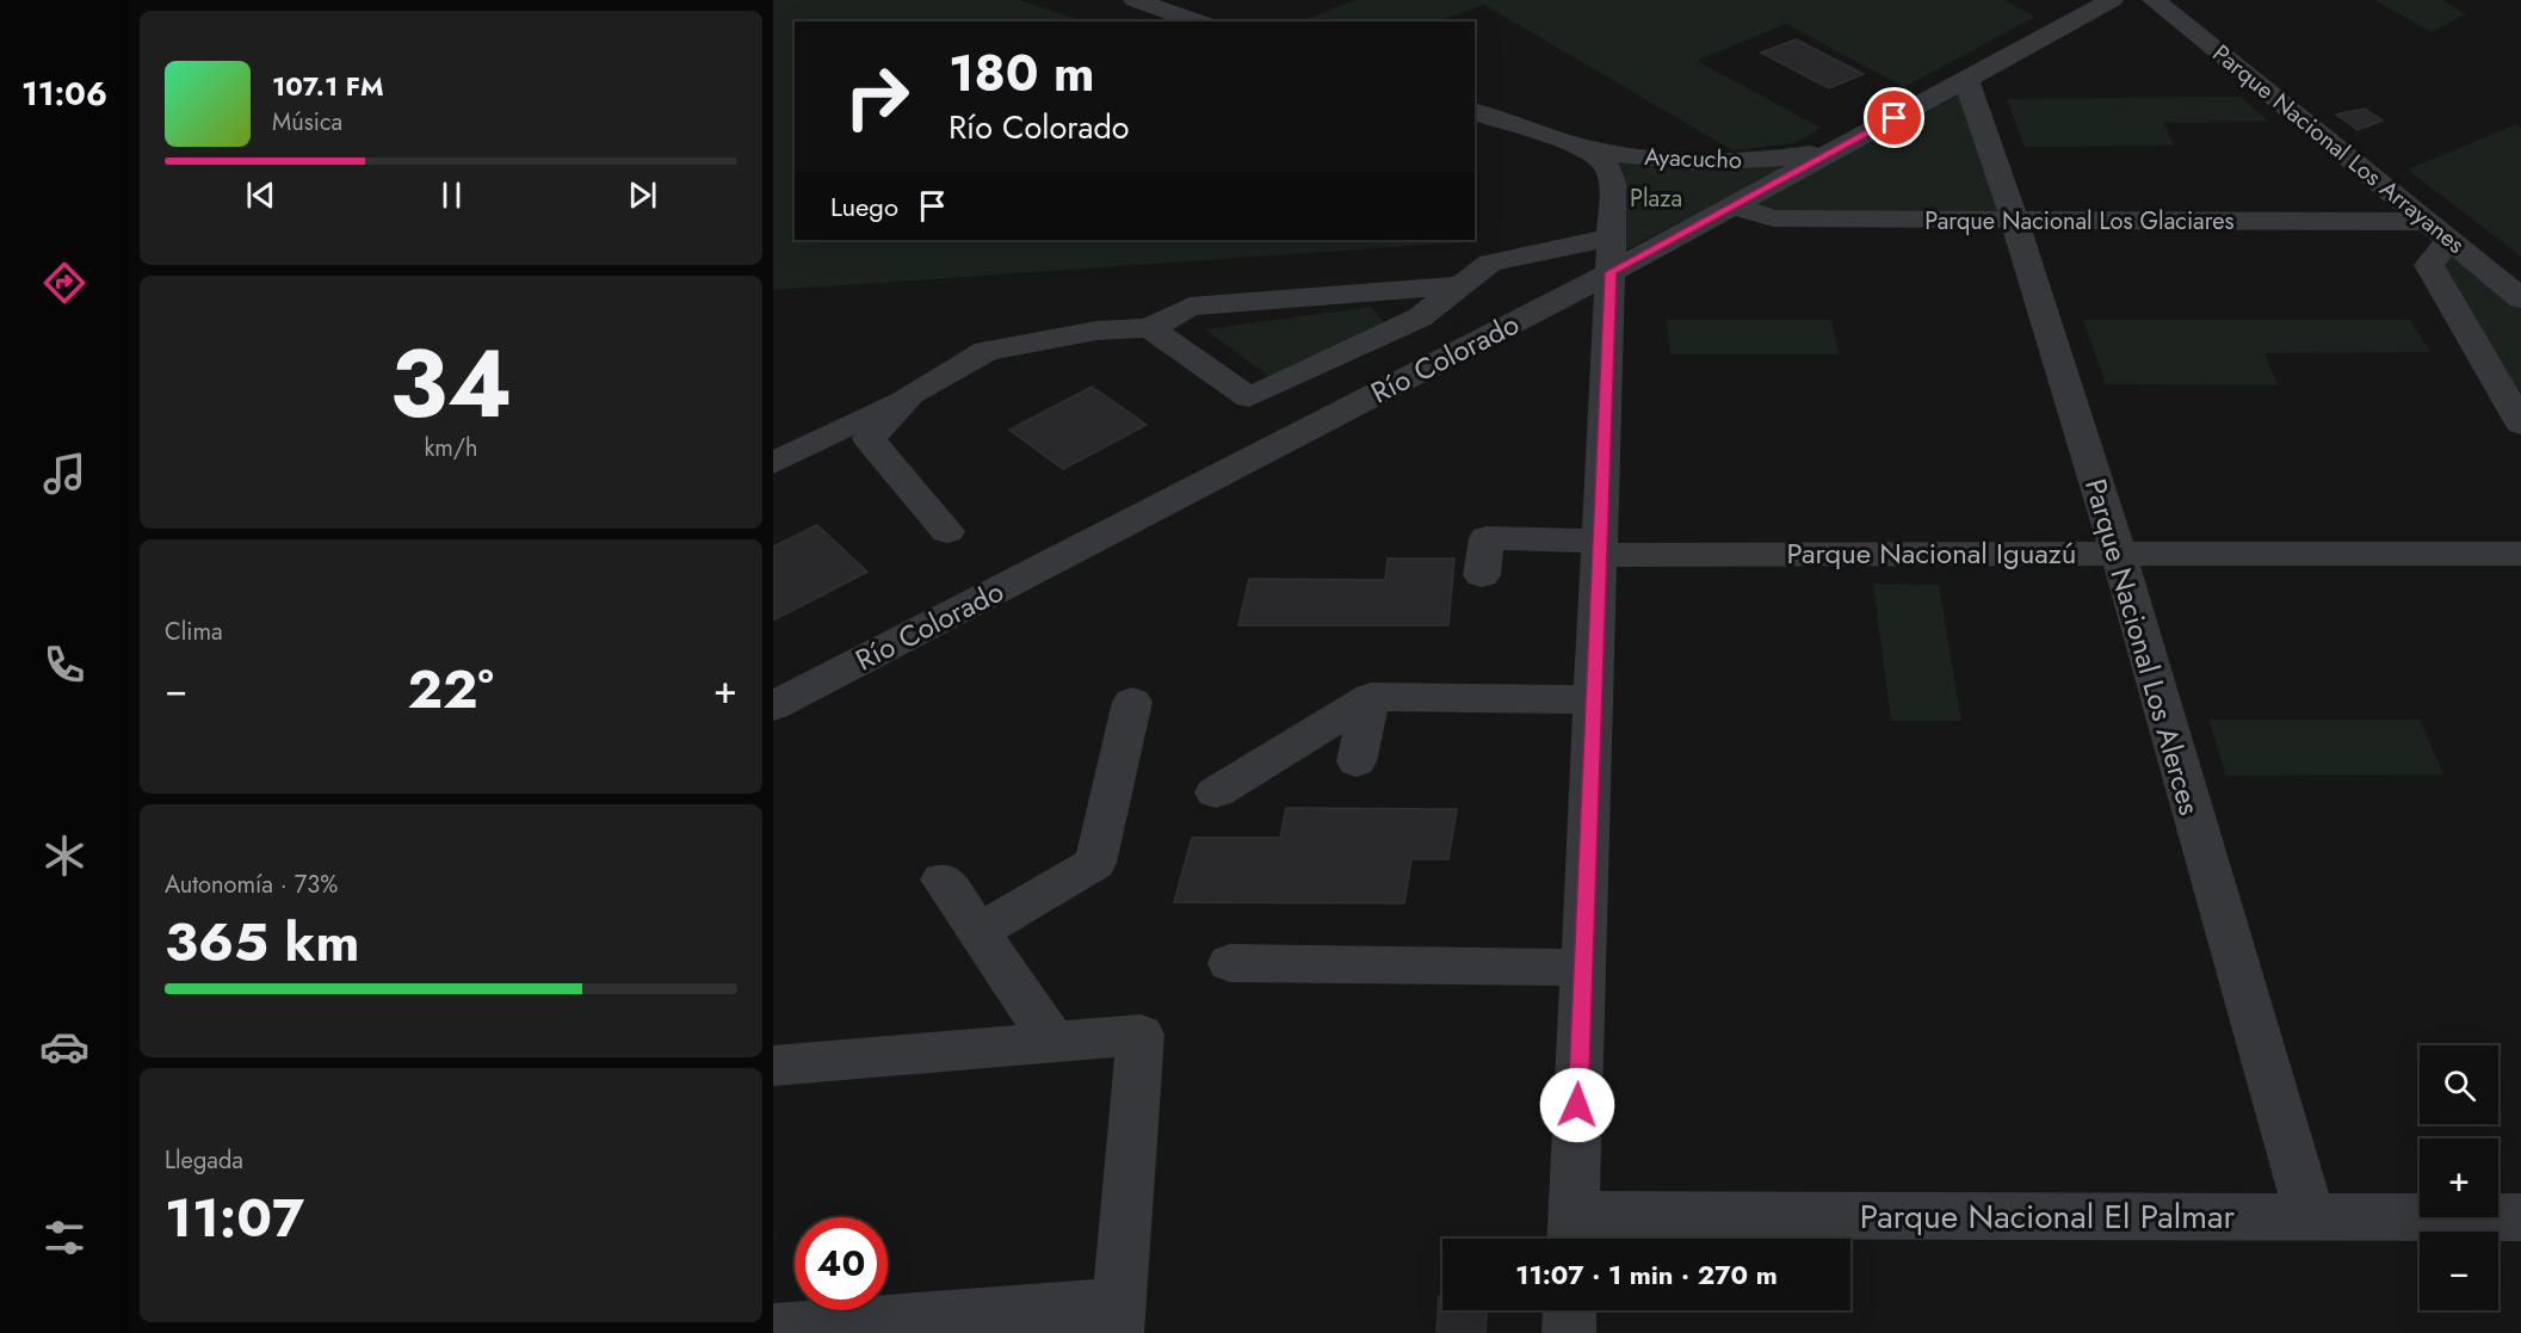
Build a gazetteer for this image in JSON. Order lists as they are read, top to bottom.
{
  "streets": {
    "street": [
      "Parque Nacional Los Arrayanes",
      "Ayacucho",
      "Parque Nacional Los Glaciares",
      "Río Colorado",
      "Parque Nacional Iguazú",
      "Parque Nacional Los Alerces",
      "Parque Nacional El Palmar"
    ]
  },
  "crossings": [
    ["Parque Nacional Los Arrayanes", "Parque Nacional Los Glaciares"],
    ["Ayacucho", "Río Colorado"],
    ["Parque Nacional Los Glaciares", "Río Colorado"],
    ["Parque Nacional Los Glaciares", "Parque Nacional Los Alerces"],
    ["Río Colorado", "Parque Nacional Los Alerces"],
    ["Parque Nacional Iguazú", "Parque Nacional Los Alerces"],
    ["Parque Nacional Los Alerces", "Parque Nacional El Palmar"]
  ],
  "parks": ["Plaza"],
  "page": {
    "tabs": "11:06",
    "turn": ["180 m", "Río Colorado"],
    "song": ["107.1 FM", "Música"],
    "then": "Luego",
    "tile": [
      ["34", "km/h"],
      "Clima",
      ["Autonomía · 73%", "365 km"],
      ["Llegada", "11:07"]
    ],
    "heat": ["−", "22°", "+"],
    "map_buttons": ["+", "−"],
    "limit": "40",
    "trip": "11:07 · 1 min · 270 m"
  }
}
